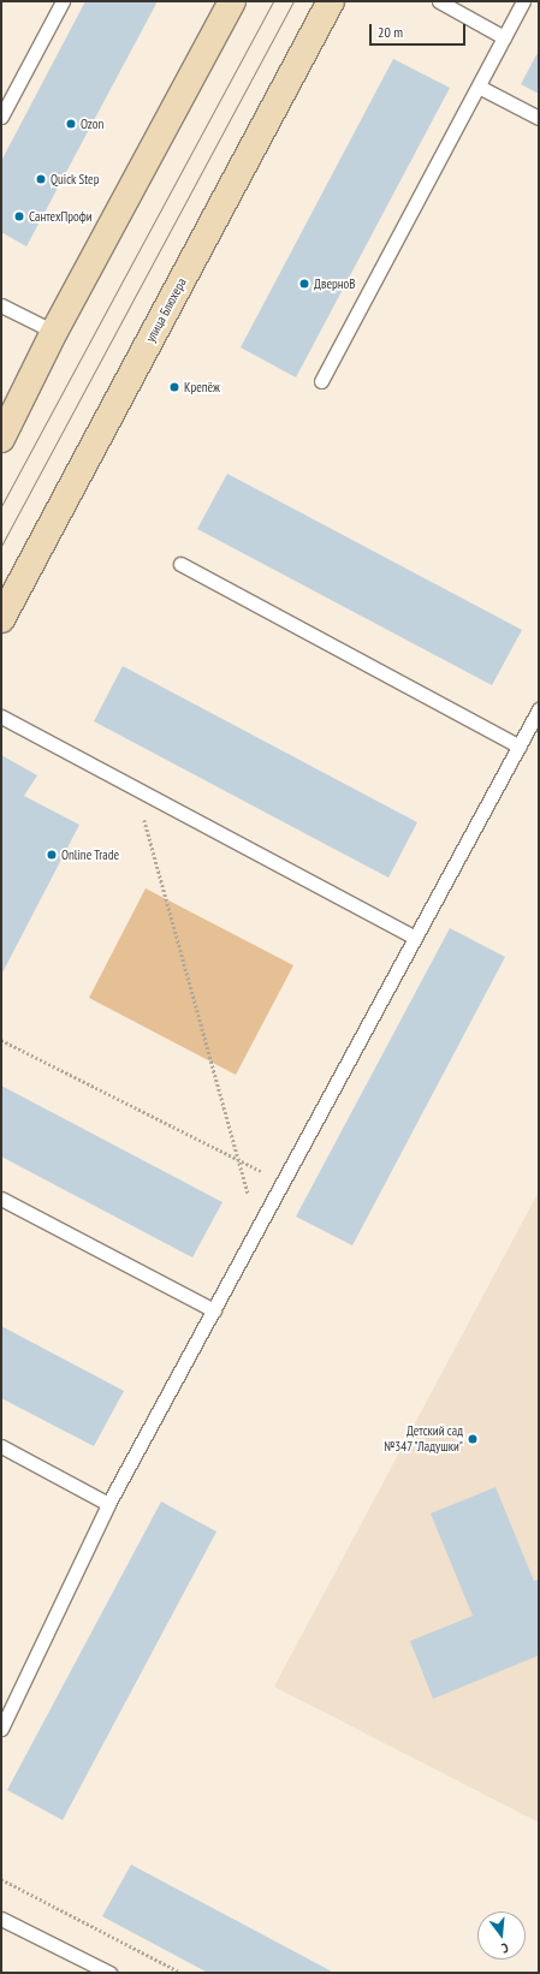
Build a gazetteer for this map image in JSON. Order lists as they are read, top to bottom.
{
  "streets": {
    "street": ["улица Блюхера"]
  },
  "places": [
    "Ozon",
    "Quick Step",
    "СантехПрофи",
    "ДверноВ",
    "Крепёж",
    "Online Trade",
    "Детский сад №347 \"Ладушки\""
  ],
  "scale_bar": "20 m",
  "north": "bottom"
}
